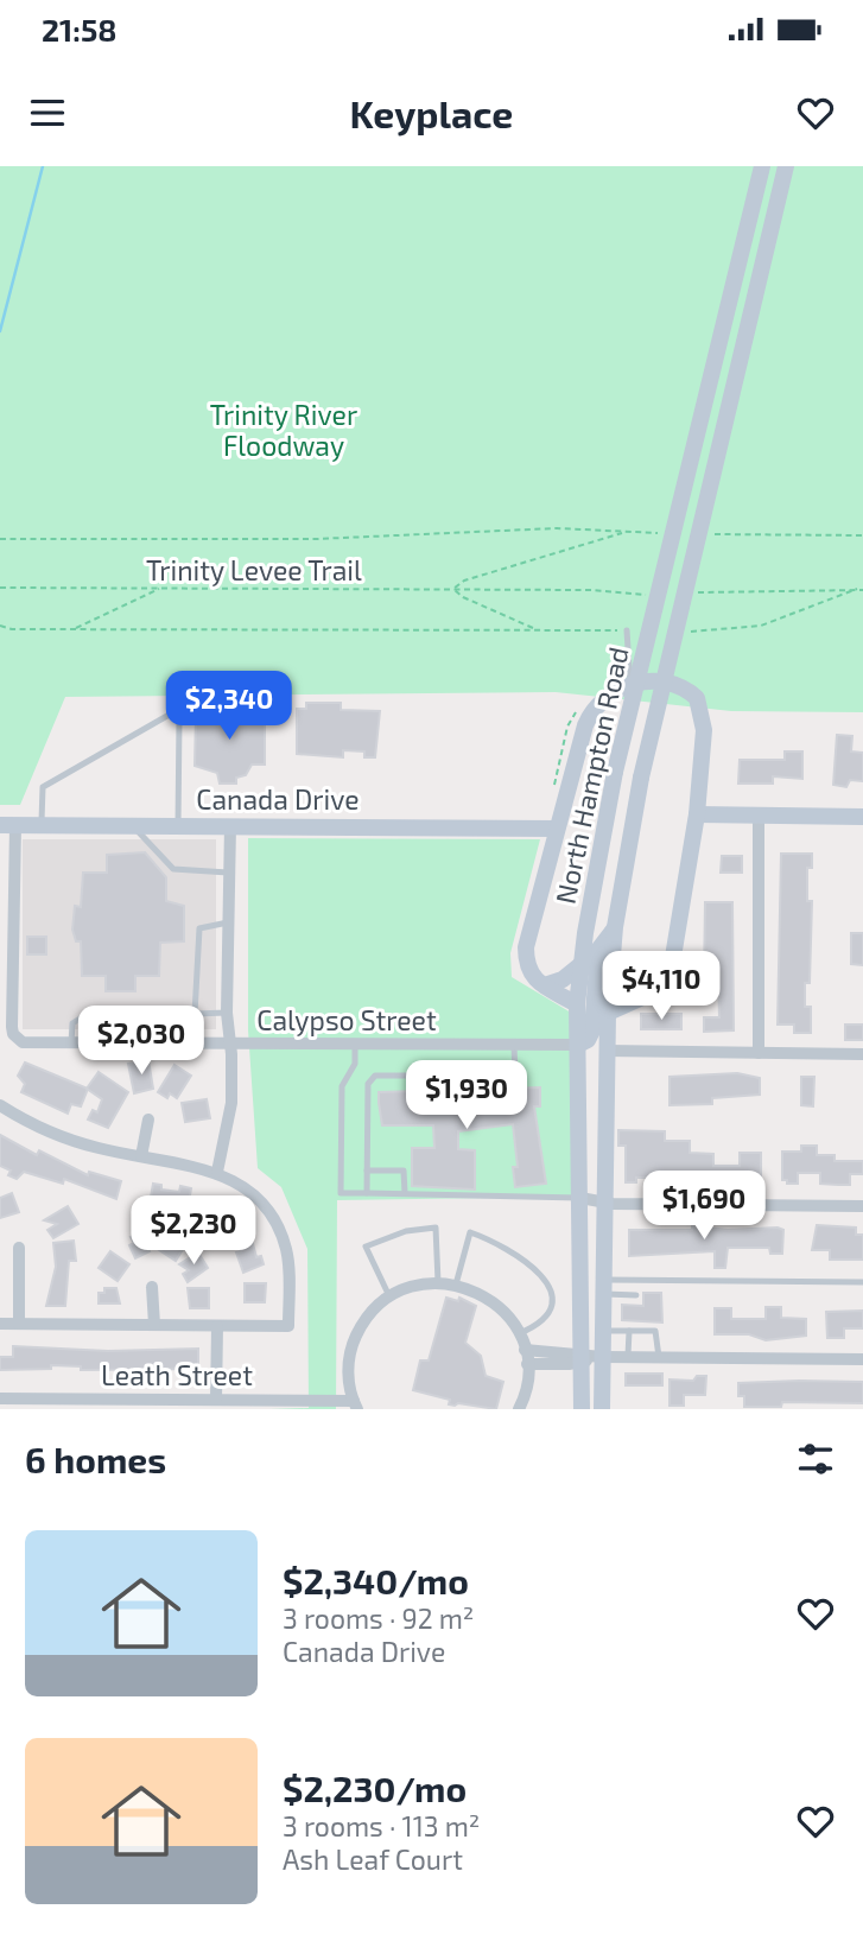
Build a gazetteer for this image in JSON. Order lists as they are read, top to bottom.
{
  "streets": {
    "main road": ["North Hampton Road", "Canada Drive"],
    "street": ["Calypso Street", "Leath Street"],
    "path": ["Trinity Levee Trail"]
  },
  "crossings": [
    ["North Hampton Road", "Calypso Street"],
    ["Canada Drive", "Calypso Street"]
  ],
  "parks": ["Trinity River Floodway"],
  "page": {
    "status": "21:58",
    "header": "Keyplace",
    "price": [
      "$2,340",
      "$4,110",
      "$2,030",
      "$1,930",
      "$1,690",
      "$2,230"
    ],
    "heading": "6 homes",
    "list": [
      {
        "name": "$2,340/mo",
        "note": "3 rooms · 92 m² · Canada Drive"
      },
      {
        "name": "$2,230/mo",
        "note": "3 rooms · 113 m² · Ash Leaf Court"
      }
    ]
  }
}
